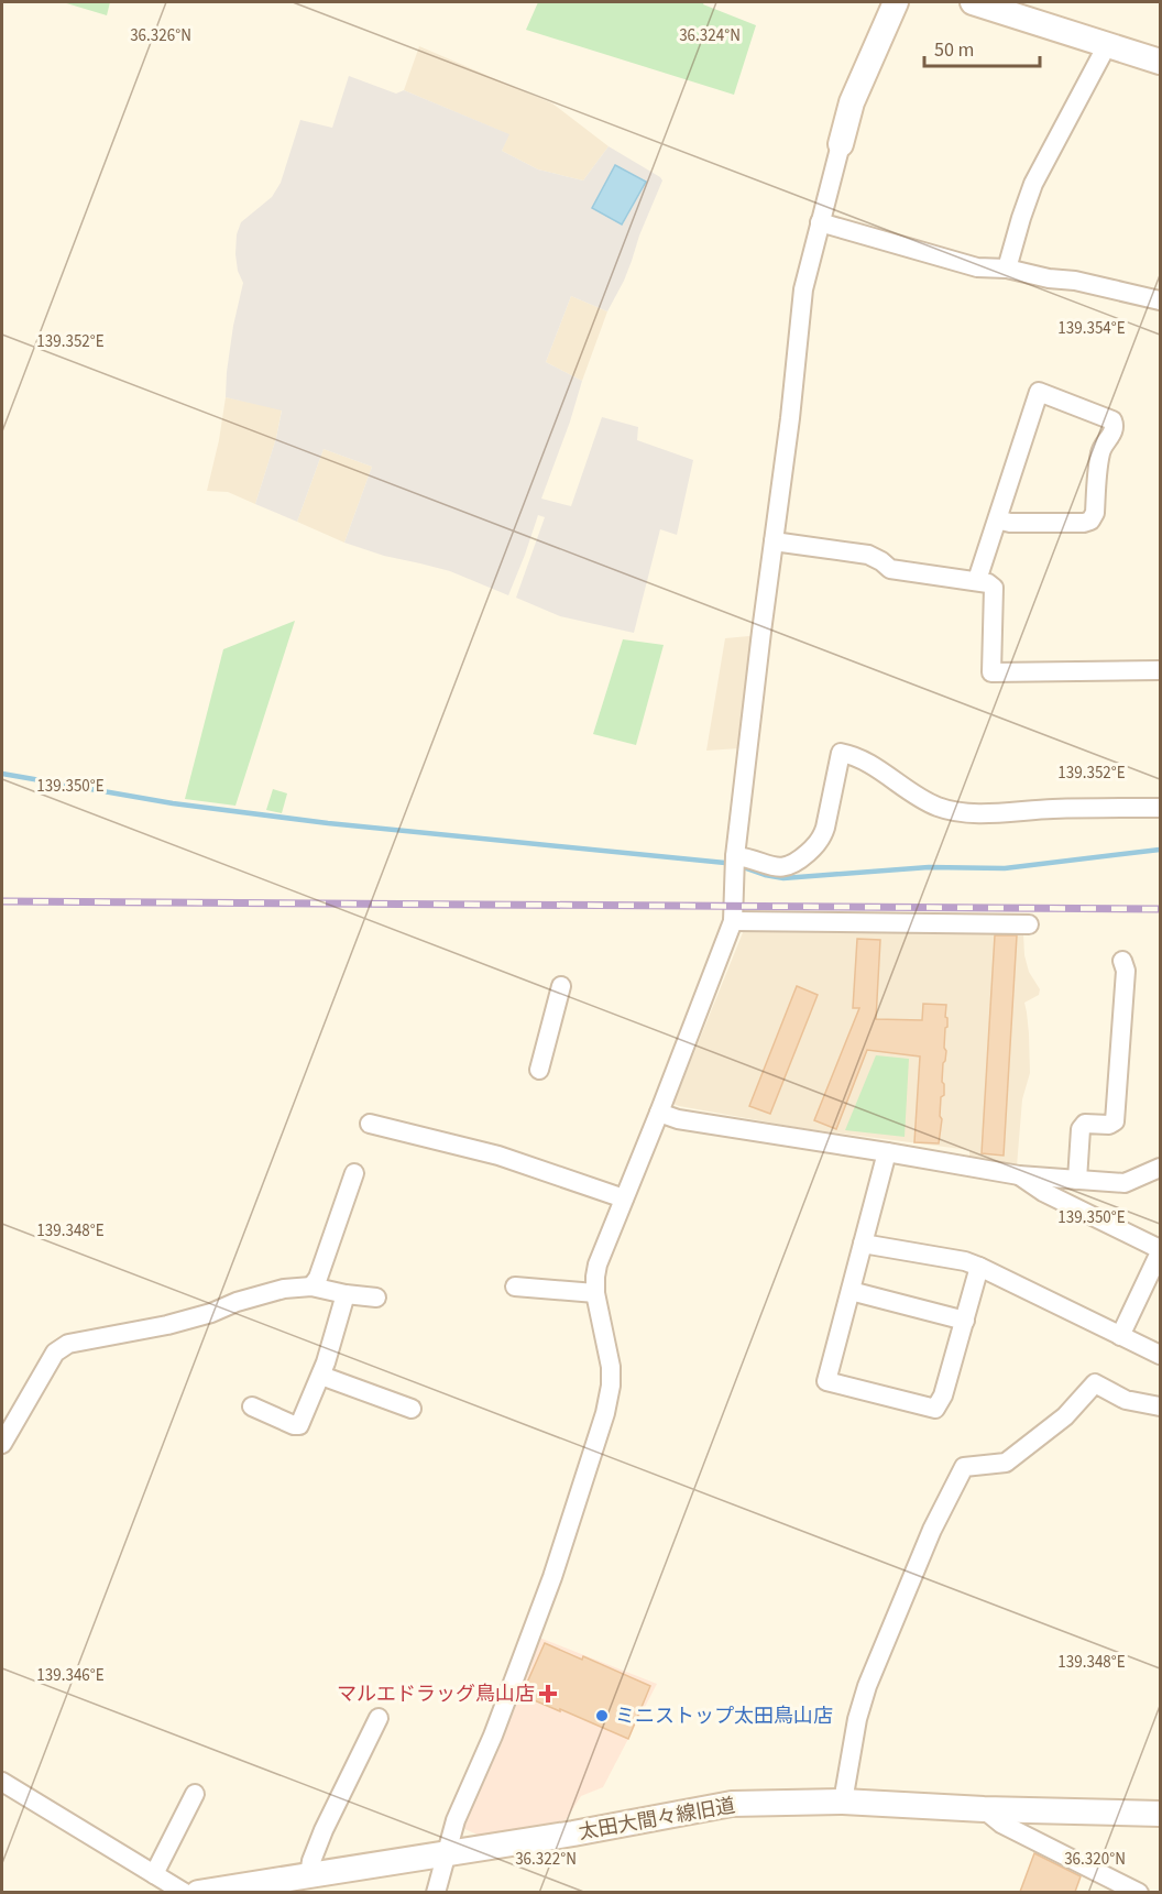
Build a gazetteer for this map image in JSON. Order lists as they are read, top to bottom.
{
  "streets": {
    "street": ["太田大間々線旧道"]
  },
  "places": {
    "health": ["マルエドラッグ鳥山店"],
    "other": ["ミニストップ太田鳥山店"]
  },
  "scale_bar": "50 m",
  "coordinates": [
    "36.324°N",
    "36.326°N",
    "139.354°E",
    "139.352°E",
    "139.350°E",
    "139.348°E",
    "139.346°E",
    "36.322°N",
    "36.320°N"
  ]
}
